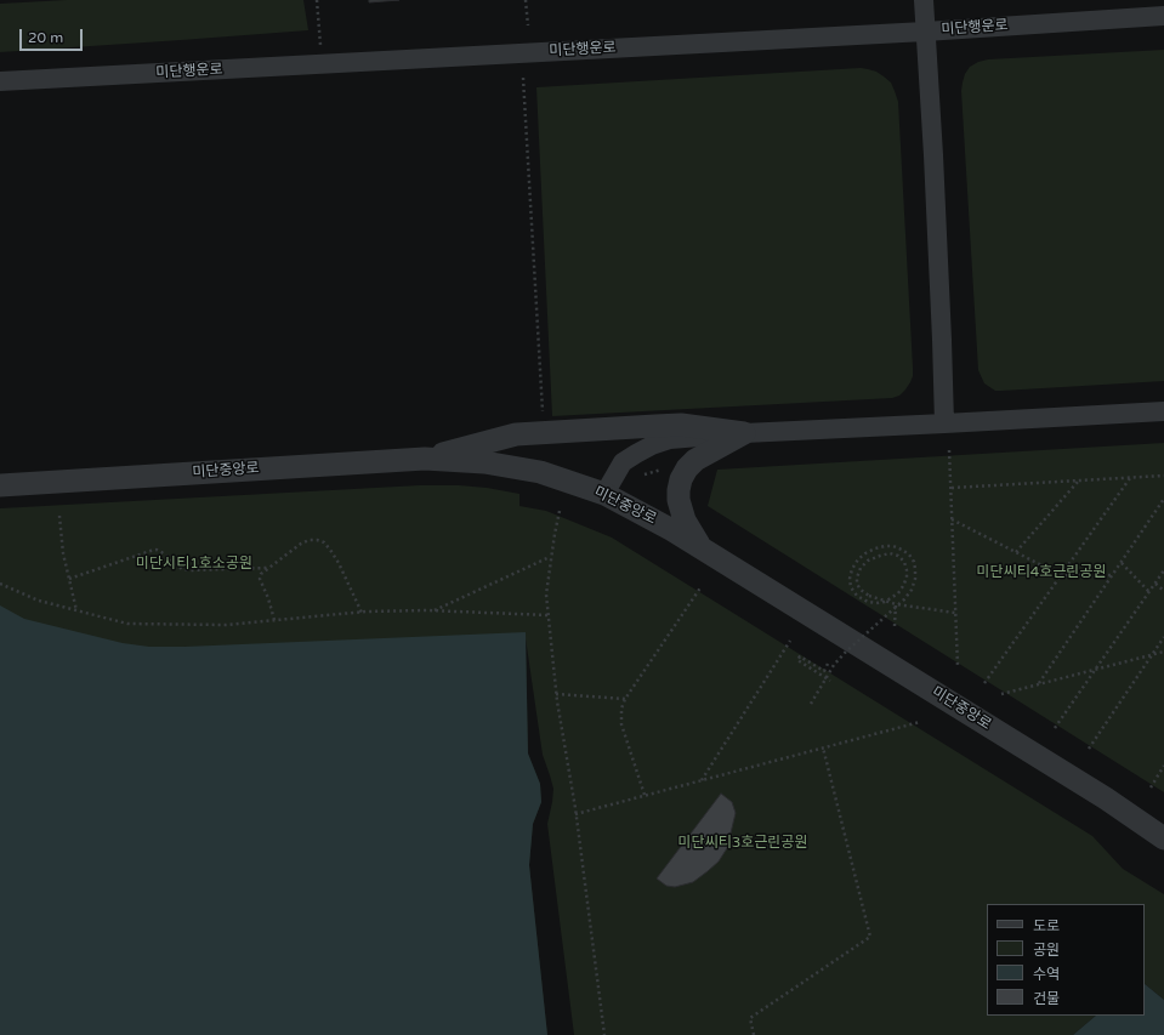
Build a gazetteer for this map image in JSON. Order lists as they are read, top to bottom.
{
  "streets": {
    "street": ["미단행운로", "미단중앙로"]
  },
  "parks": ["미단시티1호소공원", "미단씨티4호근린공원", "미단씨티3호근린공원"],
  "legend": [
    "도로",
    "공원",
    "수역",
    "건물"
  ],
  "scale_bar": "20 m"
}
